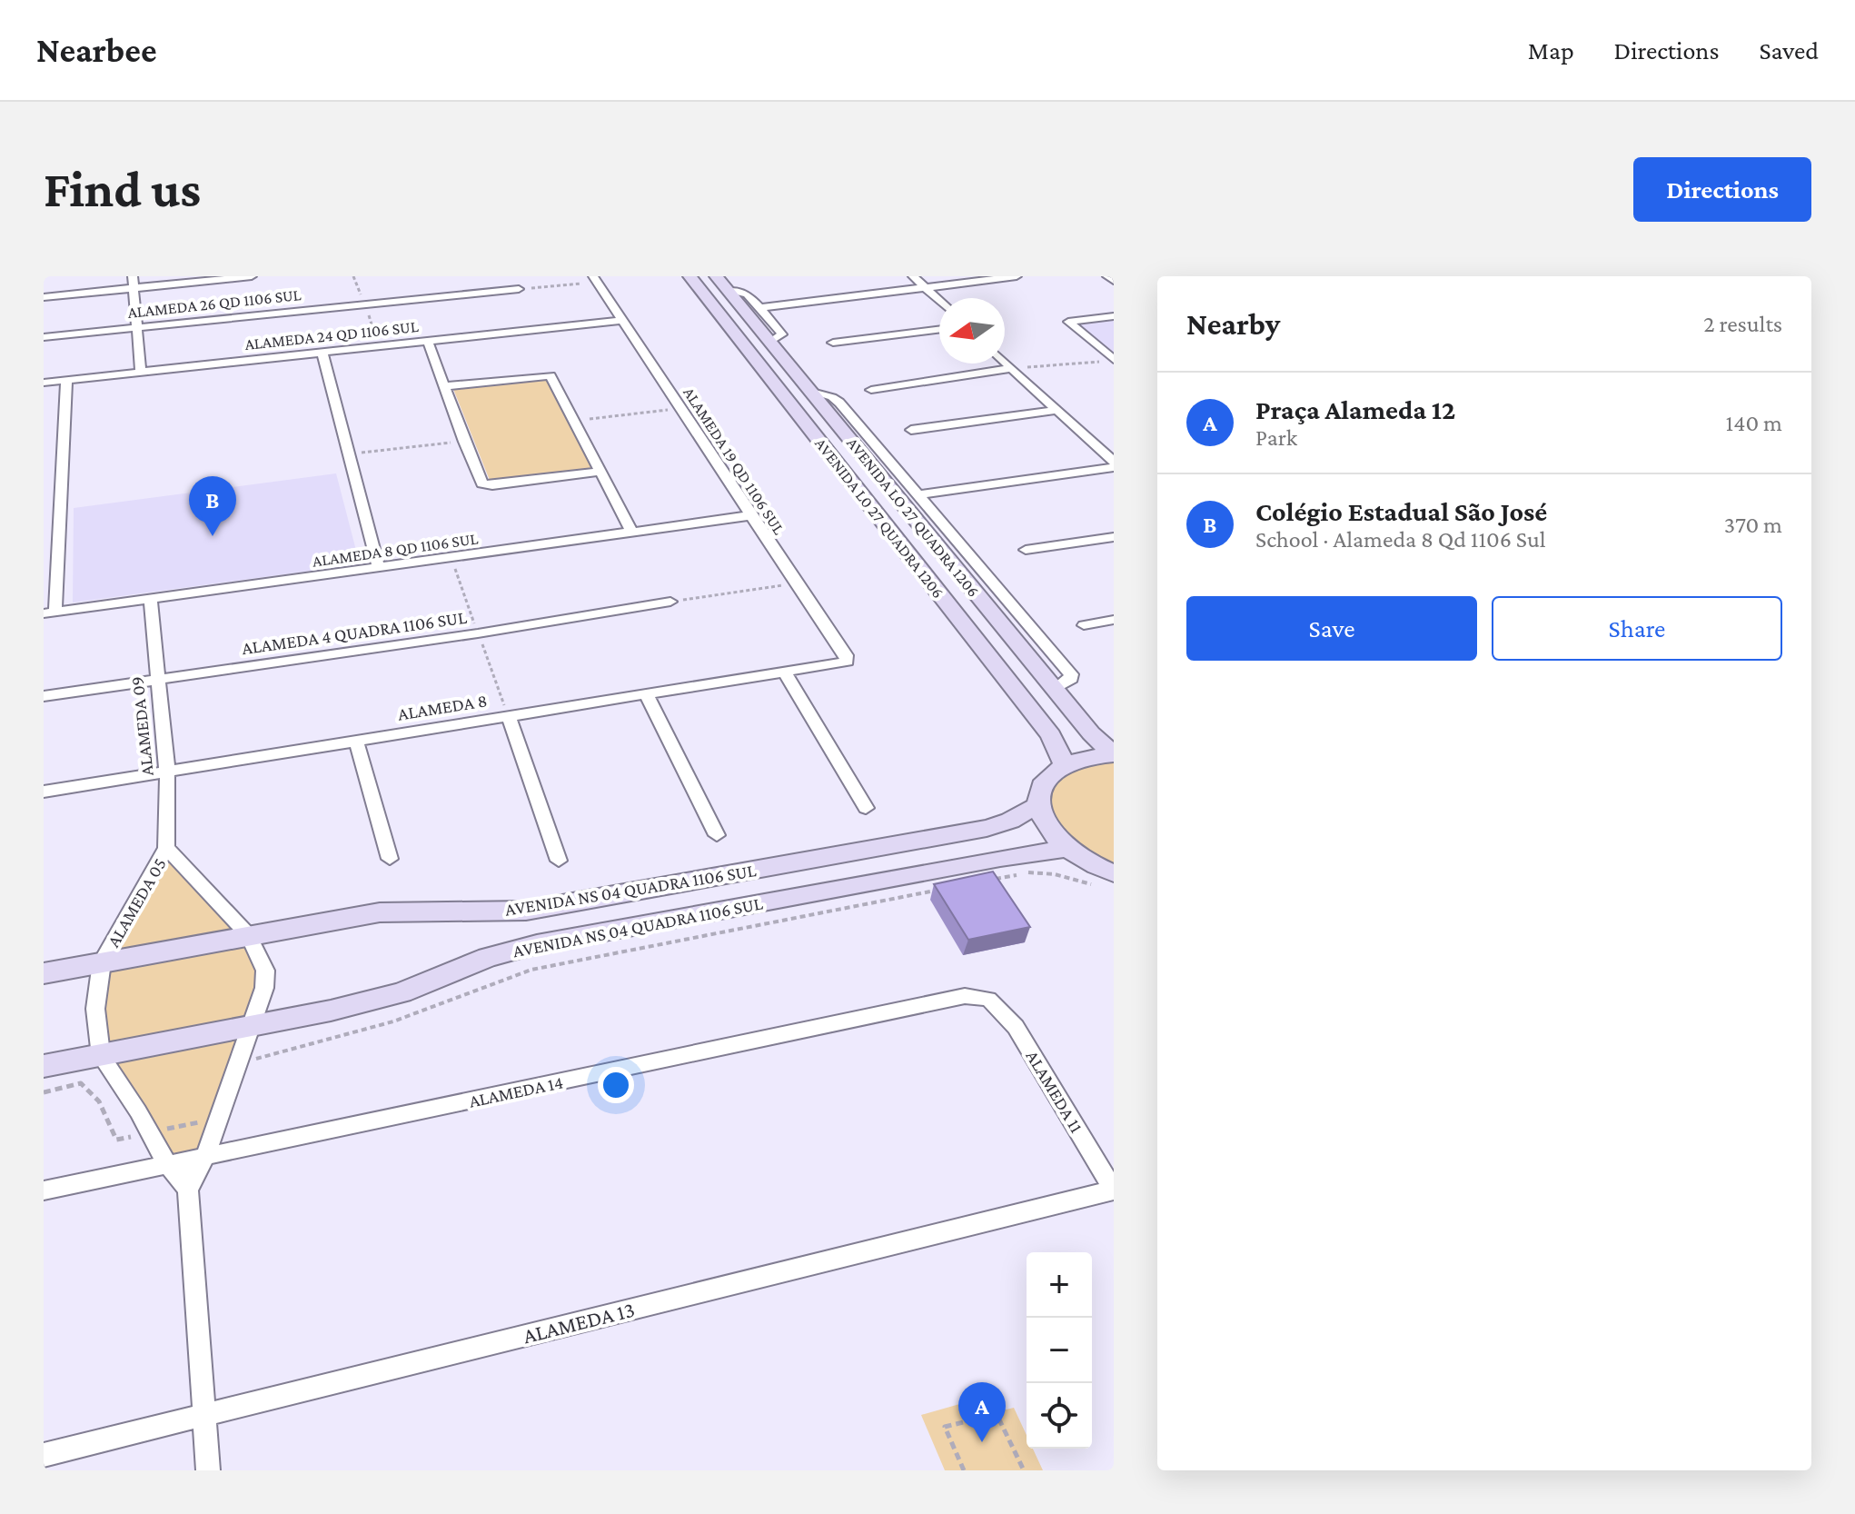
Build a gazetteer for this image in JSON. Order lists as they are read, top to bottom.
{
  "streets": {
    "main road": ["AVENIDA LO 27 QUADRA 1206", "AVENIDA L0 27 QUADRA 1206", "AVENIDA NS 04 QUADRA 1106 SUL"],
    "street": [
      "ALAMEDA 26 QD 1106 SUL",
      "ALAMEDA 24 QD 1106 SUL",
      "ALAMEDA 19 QD 1106 SUL",
      "ALAMEDA 8 QD 1106 SUL",
      "ALAMEDA 4 QUADRA 1106 SUL",
      "ALAMEDA 8",
      "ALAMEDA 09",
      "ALAMEDA 05",
      "ALAMEDA 14",
      "ALAMEDA 11",
      "ALAMEDA 13"
    ]
  },
  "crossings": [
    ["ALAMEDA 24 QD 1106 SUL", "ALAMEDA 19 QD 1106 SUL"],
    ["ALAMEDA 19 QD 1106 SUL", "ALAMEDA 8 QD 1106 SUL"],
    ["ALAMEDA 19 QD 1106 SUL", "ALAMEDA 8"],
    ["ALAMEDA 8 QD 1106 SUL", "ALAMEDA 09"],
    ["ALAMEDA 4 QUADRA 1106 SUL", "ALAMEDA 09"],
    ["ALAMEDA 8", "ALAMEDA 09"],
    ["ALAMEDA 09", "ALAMEDA 05"],
    ["AVENIDA NS 04 QUADRA 1106 SUL", "ALAMEDA 05"],
    ["ALAMEDA 05", "ALAMEDA 14"],
    ["ALAMEDA 14", "ALAMEDA 11"],
    ["ALAMEDA 11", "ALAMEDA 13"]
  ],
  "north": "left",
  "page": {
    "header": "Nearbee",
    "nav": ["Map", "Directions", "Saved"],
    "buttons": [
      "Directions",
      ["Save", "Share"]
    ],
    "title": "Find us",
    "heading": ["Nearby", "2 results"],
    "list": [
      {
        "mark": "A",
        "name": "Praça Alameda 12",
        "note": "Park",
        "value": "140 m"
      },
      {
        "mark": "B",
        "name": "Colégio Estadual São José",
        "note": "School · Alameda 8 Qd 1106 Sul",
        "value": "370 m"
      }
    ],
    "pins": ["B", "A"],
    "map_buttons": ["+", "−"]
  }
}
